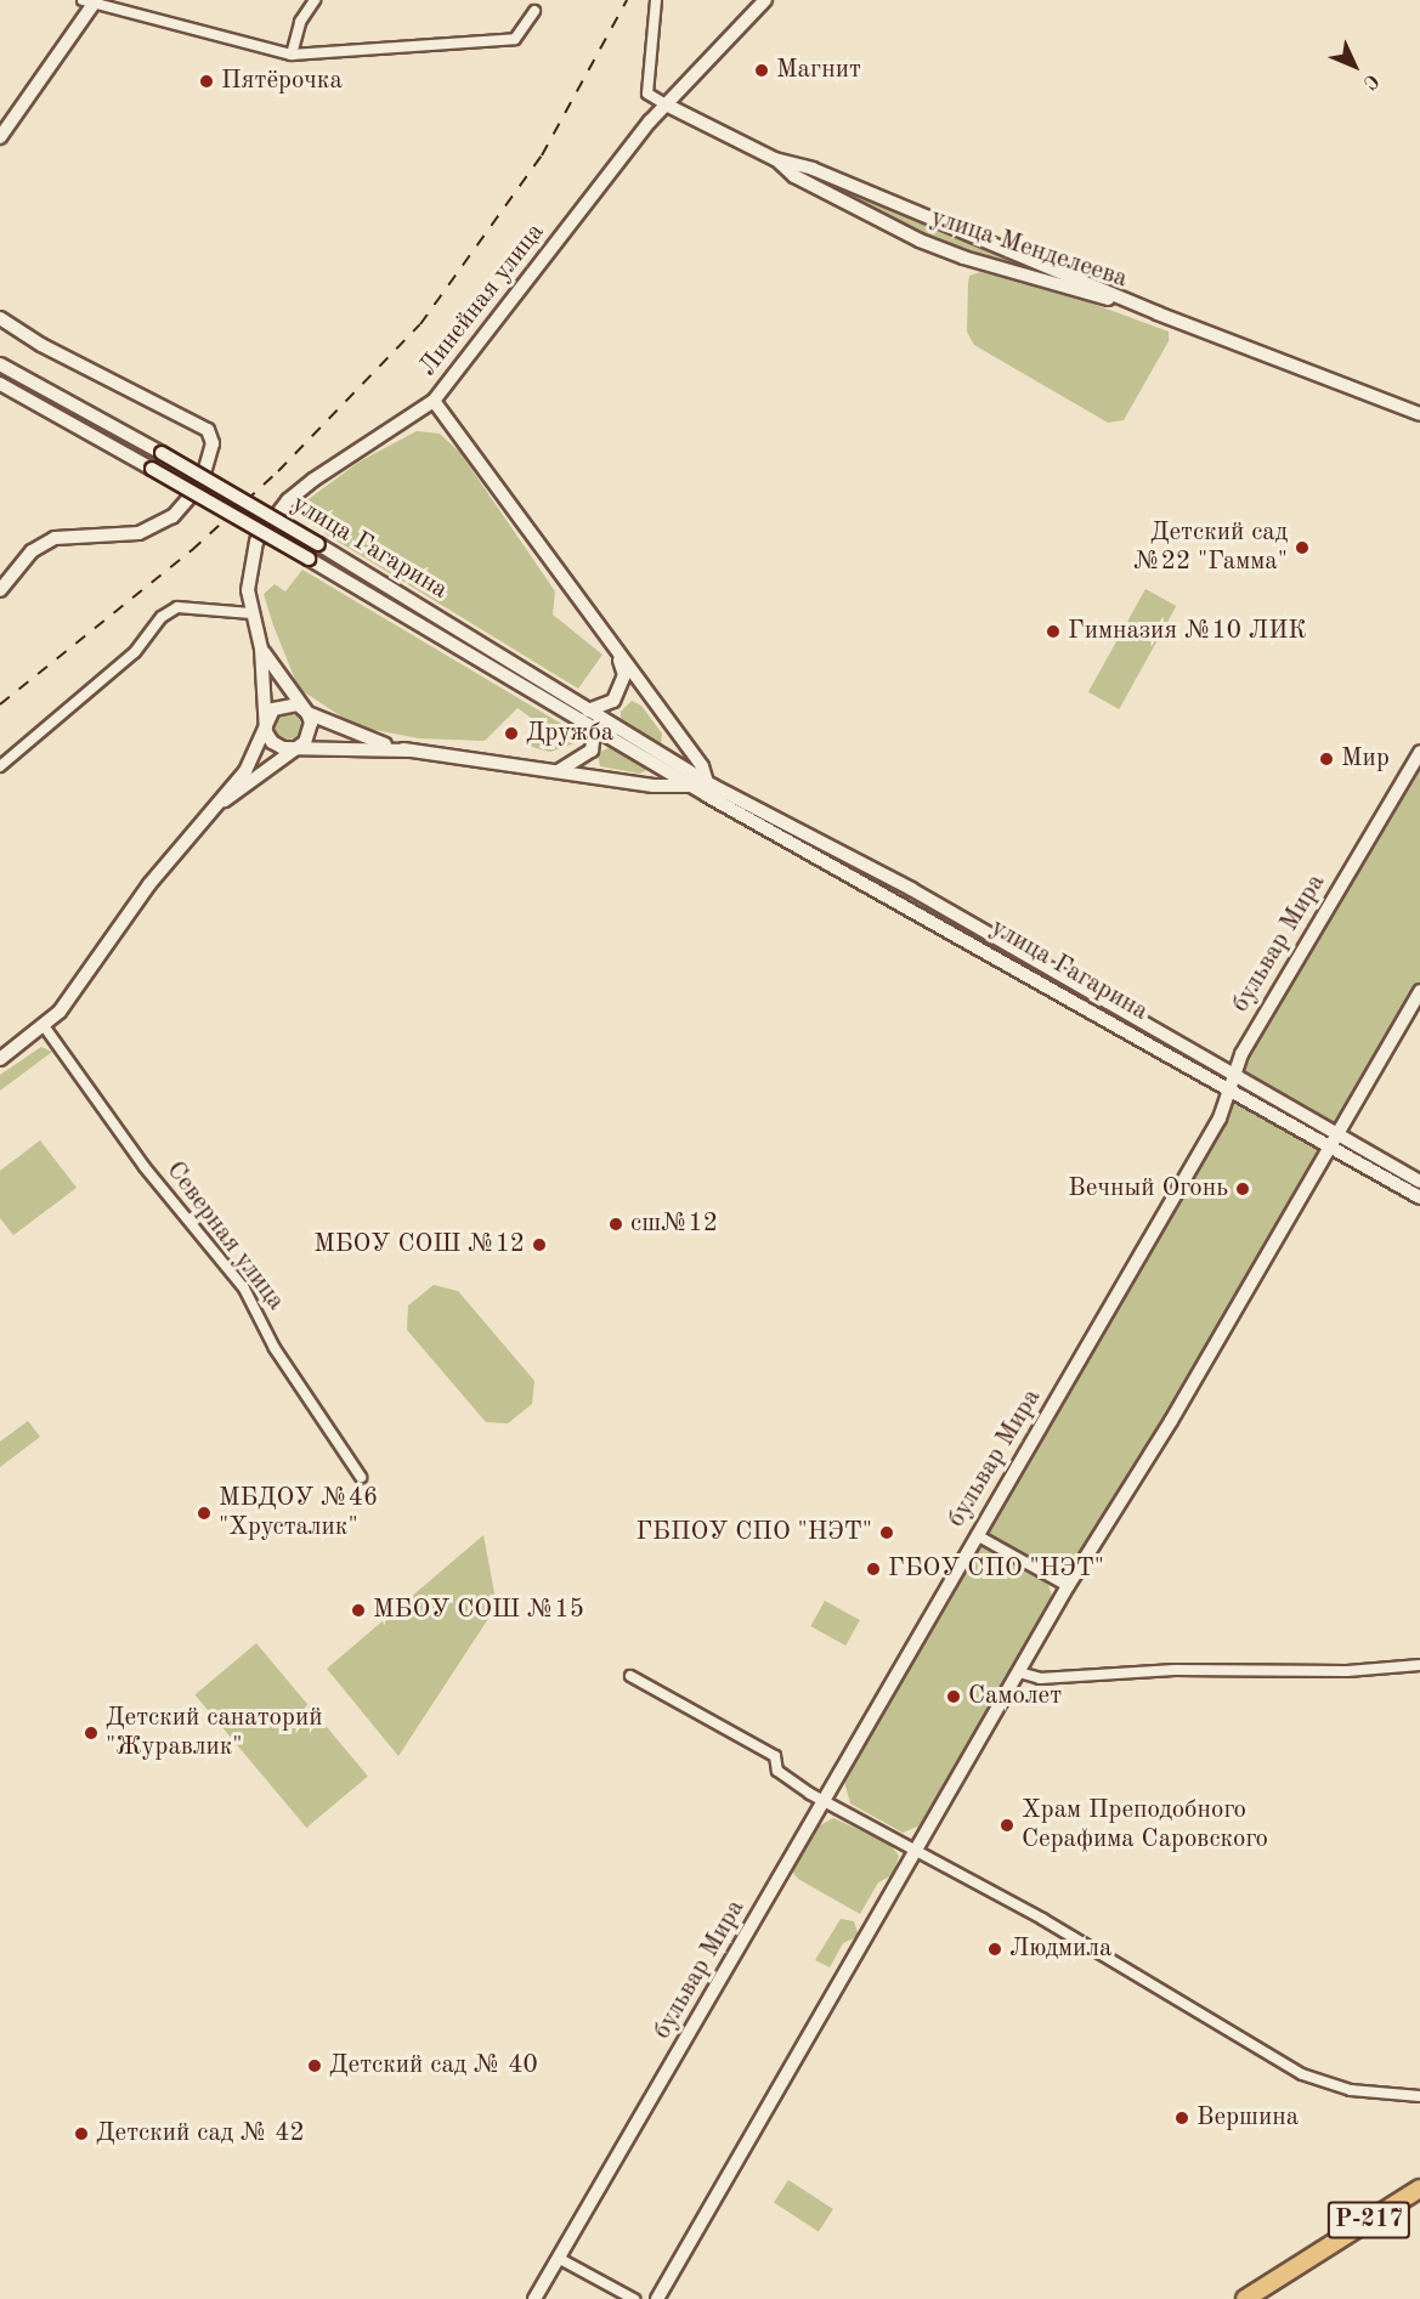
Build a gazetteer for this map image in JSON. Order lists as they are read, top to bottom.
{
  "streets": {
    "highway": ["Р-217"],
    "main road": [
      "улица Менделеева",
      "Линейная улица",
      "улица Гагарина",
      "бульвар Мира"
    ],
    "street": ["Северная улица"]
  },
  "crossings": [
    ["улица Менделеева", "Линейная улица"],
    ["Линейная улица", "улица Гагарина"],
    ["улица Гагарина", "бульвар Мира"]
  ],
  "places": [
    "Магнит",
    "Пятёрочка",
    "Детский сад №22 \"Гамма\"",
    "Гимназия №10 ЛИК",
    "Дружба",
    "Мир",
    "Вечный Огонь",
    "сш№12",
    "МБОУ СОШ №12",
    "МБДОУ №46 \"Хрусталик\"",
    "ГБПОУ СПО \"НЭТ\"",
    "ГБОУ СПО \"НЭТ\"",
    "МБОУ СОШ №15",
    "Самолет",
    "Детский санаторий \"Журавлик\"",
    "Храм Преподобного Серафима Саровского",
    "Людмила",
    "Детский сад № 40",
    "Вершина",
    "Детский сад № 42"
  ],
  "north": "bottom right"
}
